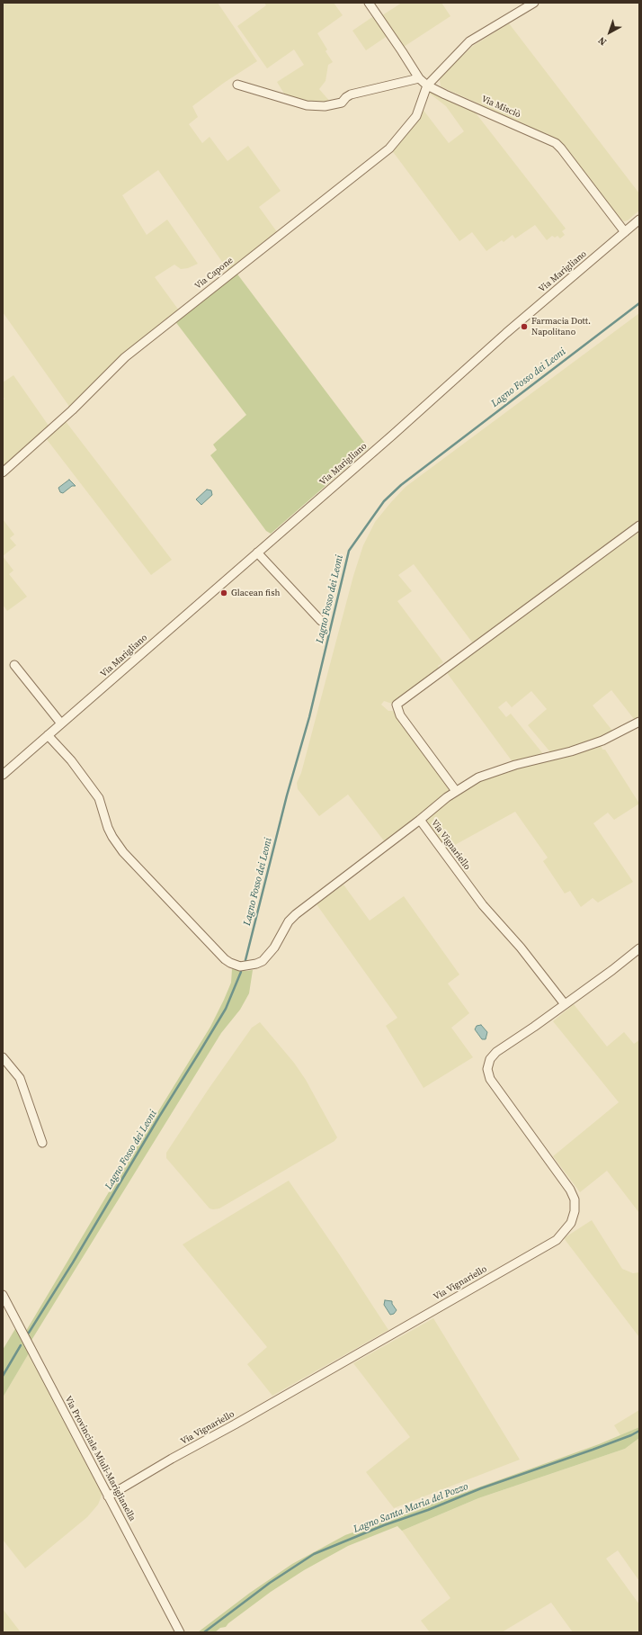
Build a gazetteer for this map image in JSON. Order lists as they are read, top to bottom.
{
  "streets": {
    "street": [
      "Via Misciò",
      "Via Marigliano",
      "Via Capone",
      "Via Vignariello",
      "Via Provinciale Miuli-Mariglianella"
    ]
  },
  "crossings": [
    ["Via Misciò", "Via Marigliano"],
    ["Via Misciò", "Via Capone"],
    ["Via Vignariello", "Via Provinciale Miuli-Mariglianella"]
  ],
  "water": ["Lagno Fosso dei Leoni", "Lagno Santa Maria del Pozzo"],
  "places": ["Farmacia Dott. Napolitano", "Glacean fish"],
  "north": "bottom left"
}
